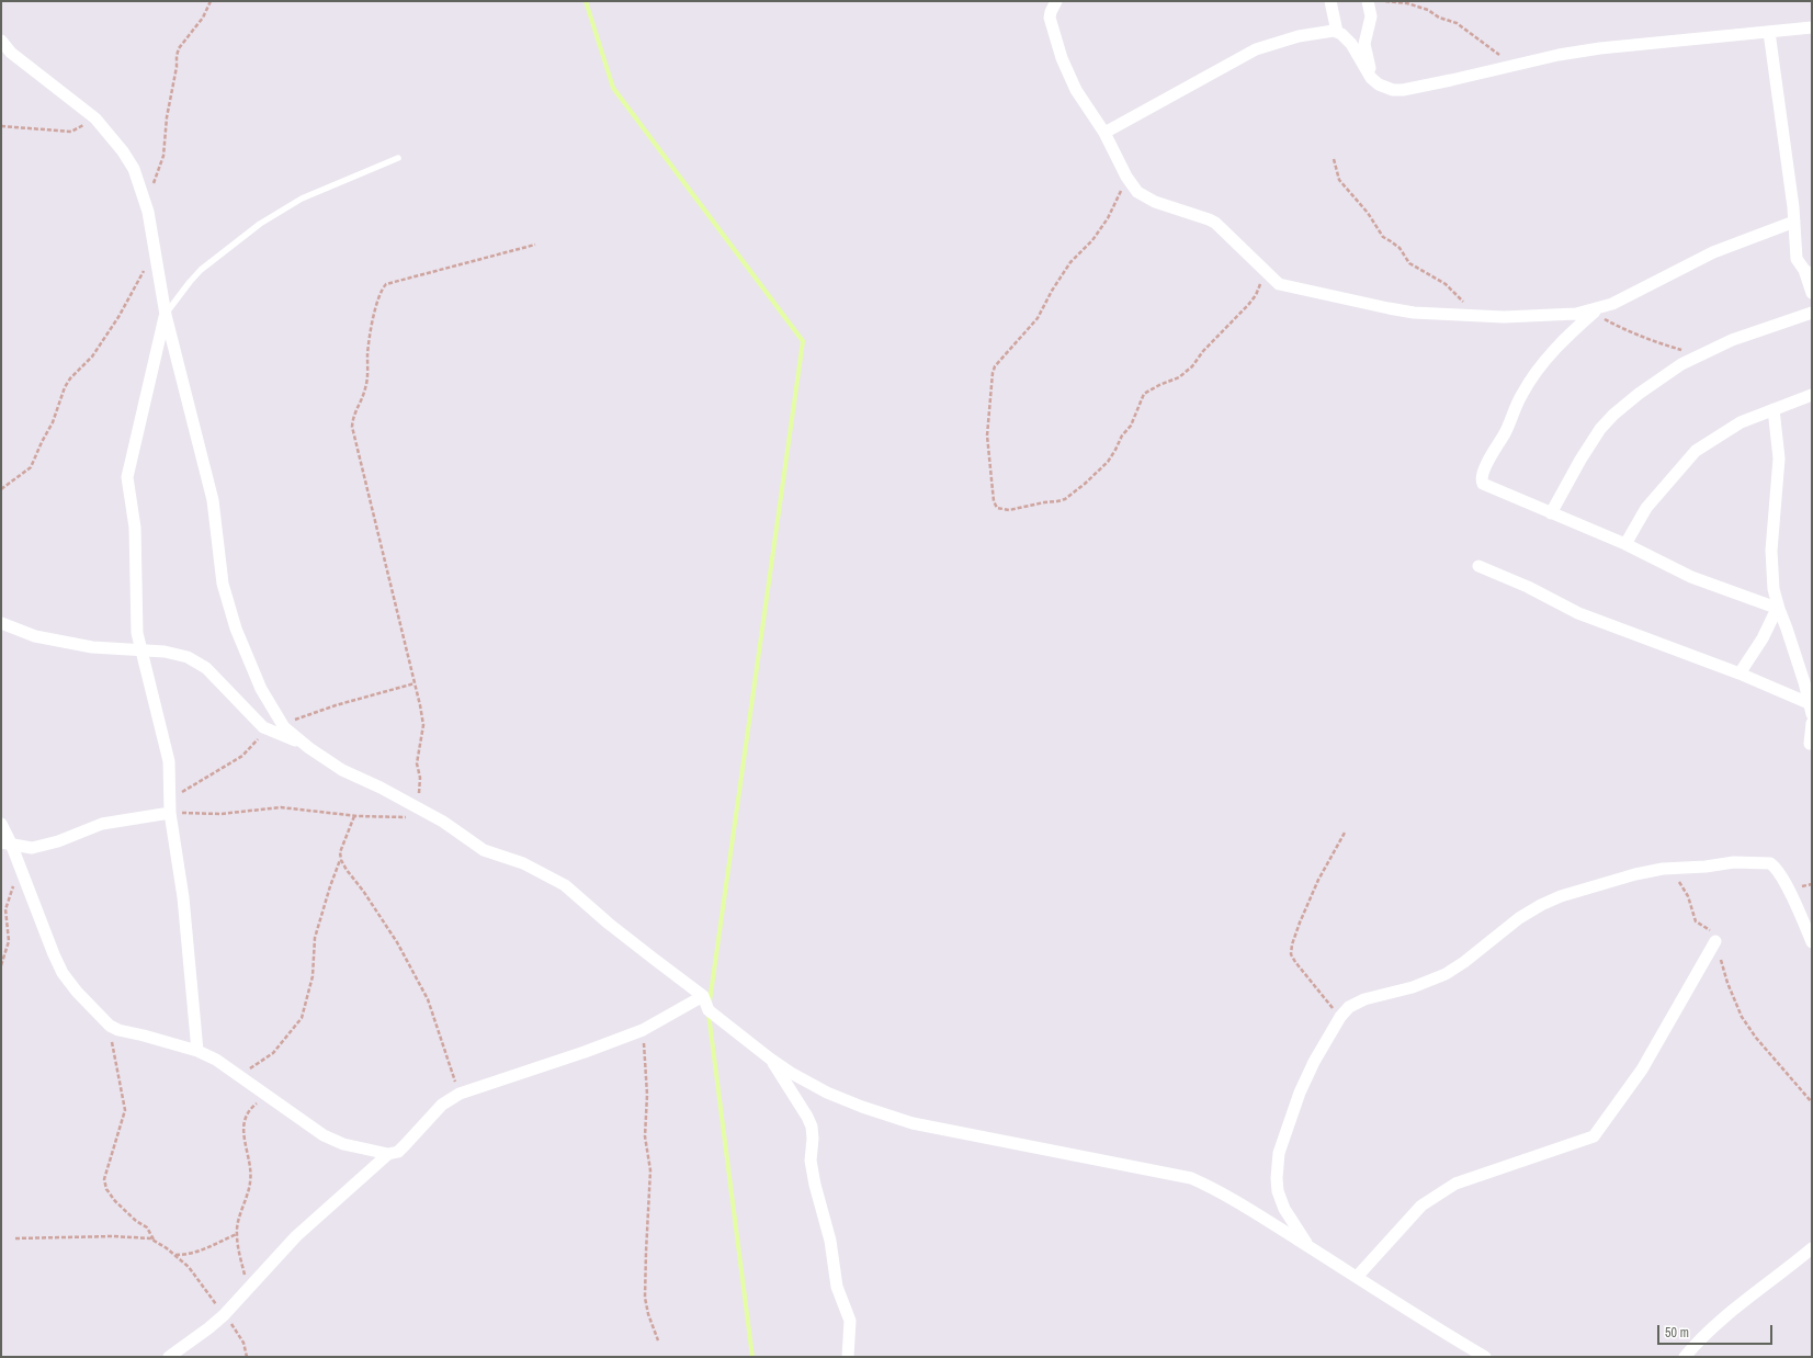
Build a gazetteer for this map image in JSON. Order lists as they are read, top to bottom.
{
  "scale_bar": "50 m"
}
